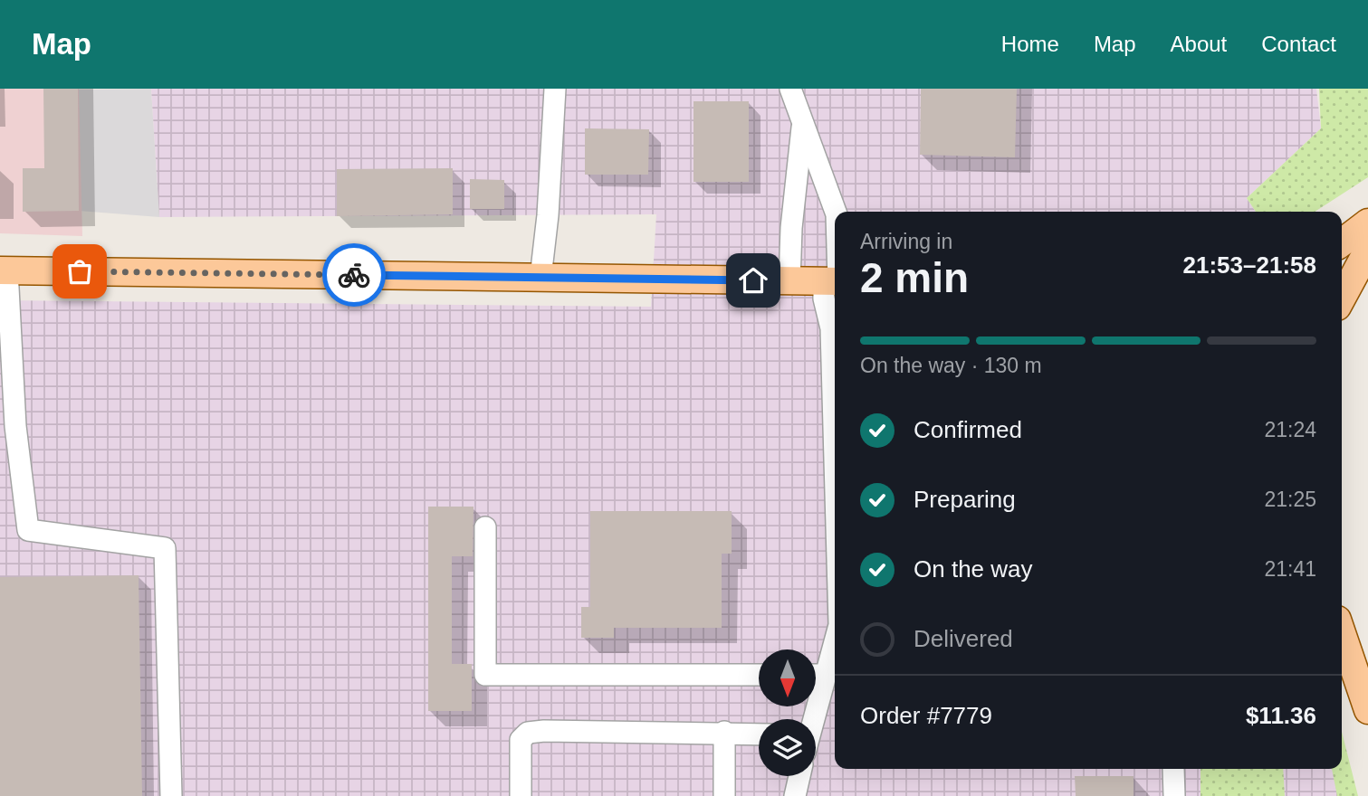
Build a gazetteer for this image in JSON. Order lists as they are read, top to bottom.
{
  "north": "bottom",
  "page": {
    "header": "Map",
    "nav": [
      "Home",
      "Map",
      "About",
      "Contact"
    ],
    "heading": ["2 min", "Arriving in", "21:53–21:58"],
    "panel": ["Order #7779", "$11.36"],
    "bar": "On the way · 130 m",
    "list": [
      ["Confirmed", "21:24"],
      ["Preparing", "21:25"],
      ["On the way", "21:41"],
      "Delivered"
    ]
  }
}
